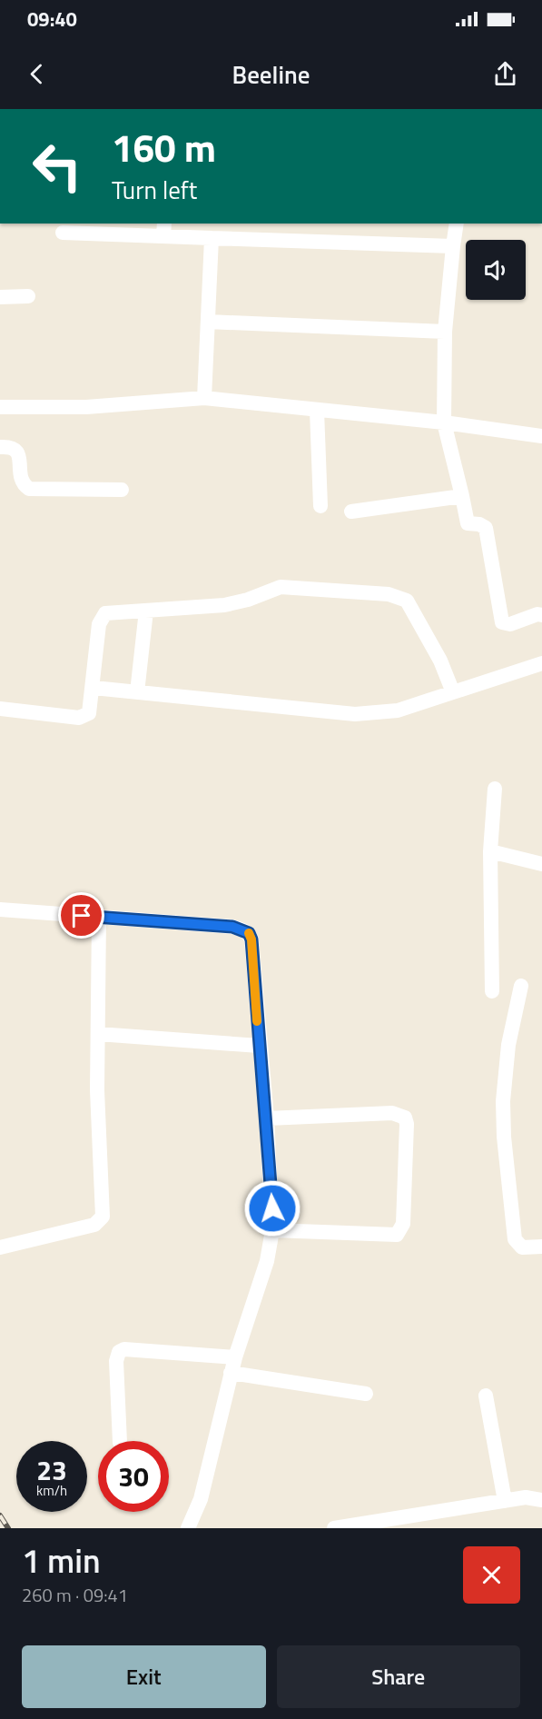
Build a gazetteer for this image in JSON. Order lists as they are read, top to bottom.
{
  "page": {
    "status": "09:40",
    "header": "Beeline",
    "turn": ["160 m", "Turn left"],
    "speed": "23 km/h",
    "limit": "30",
    "heading": ["1 min", "260 m · 09:41"],
    "buttons": ["Exit", "Share"]
  }
}
